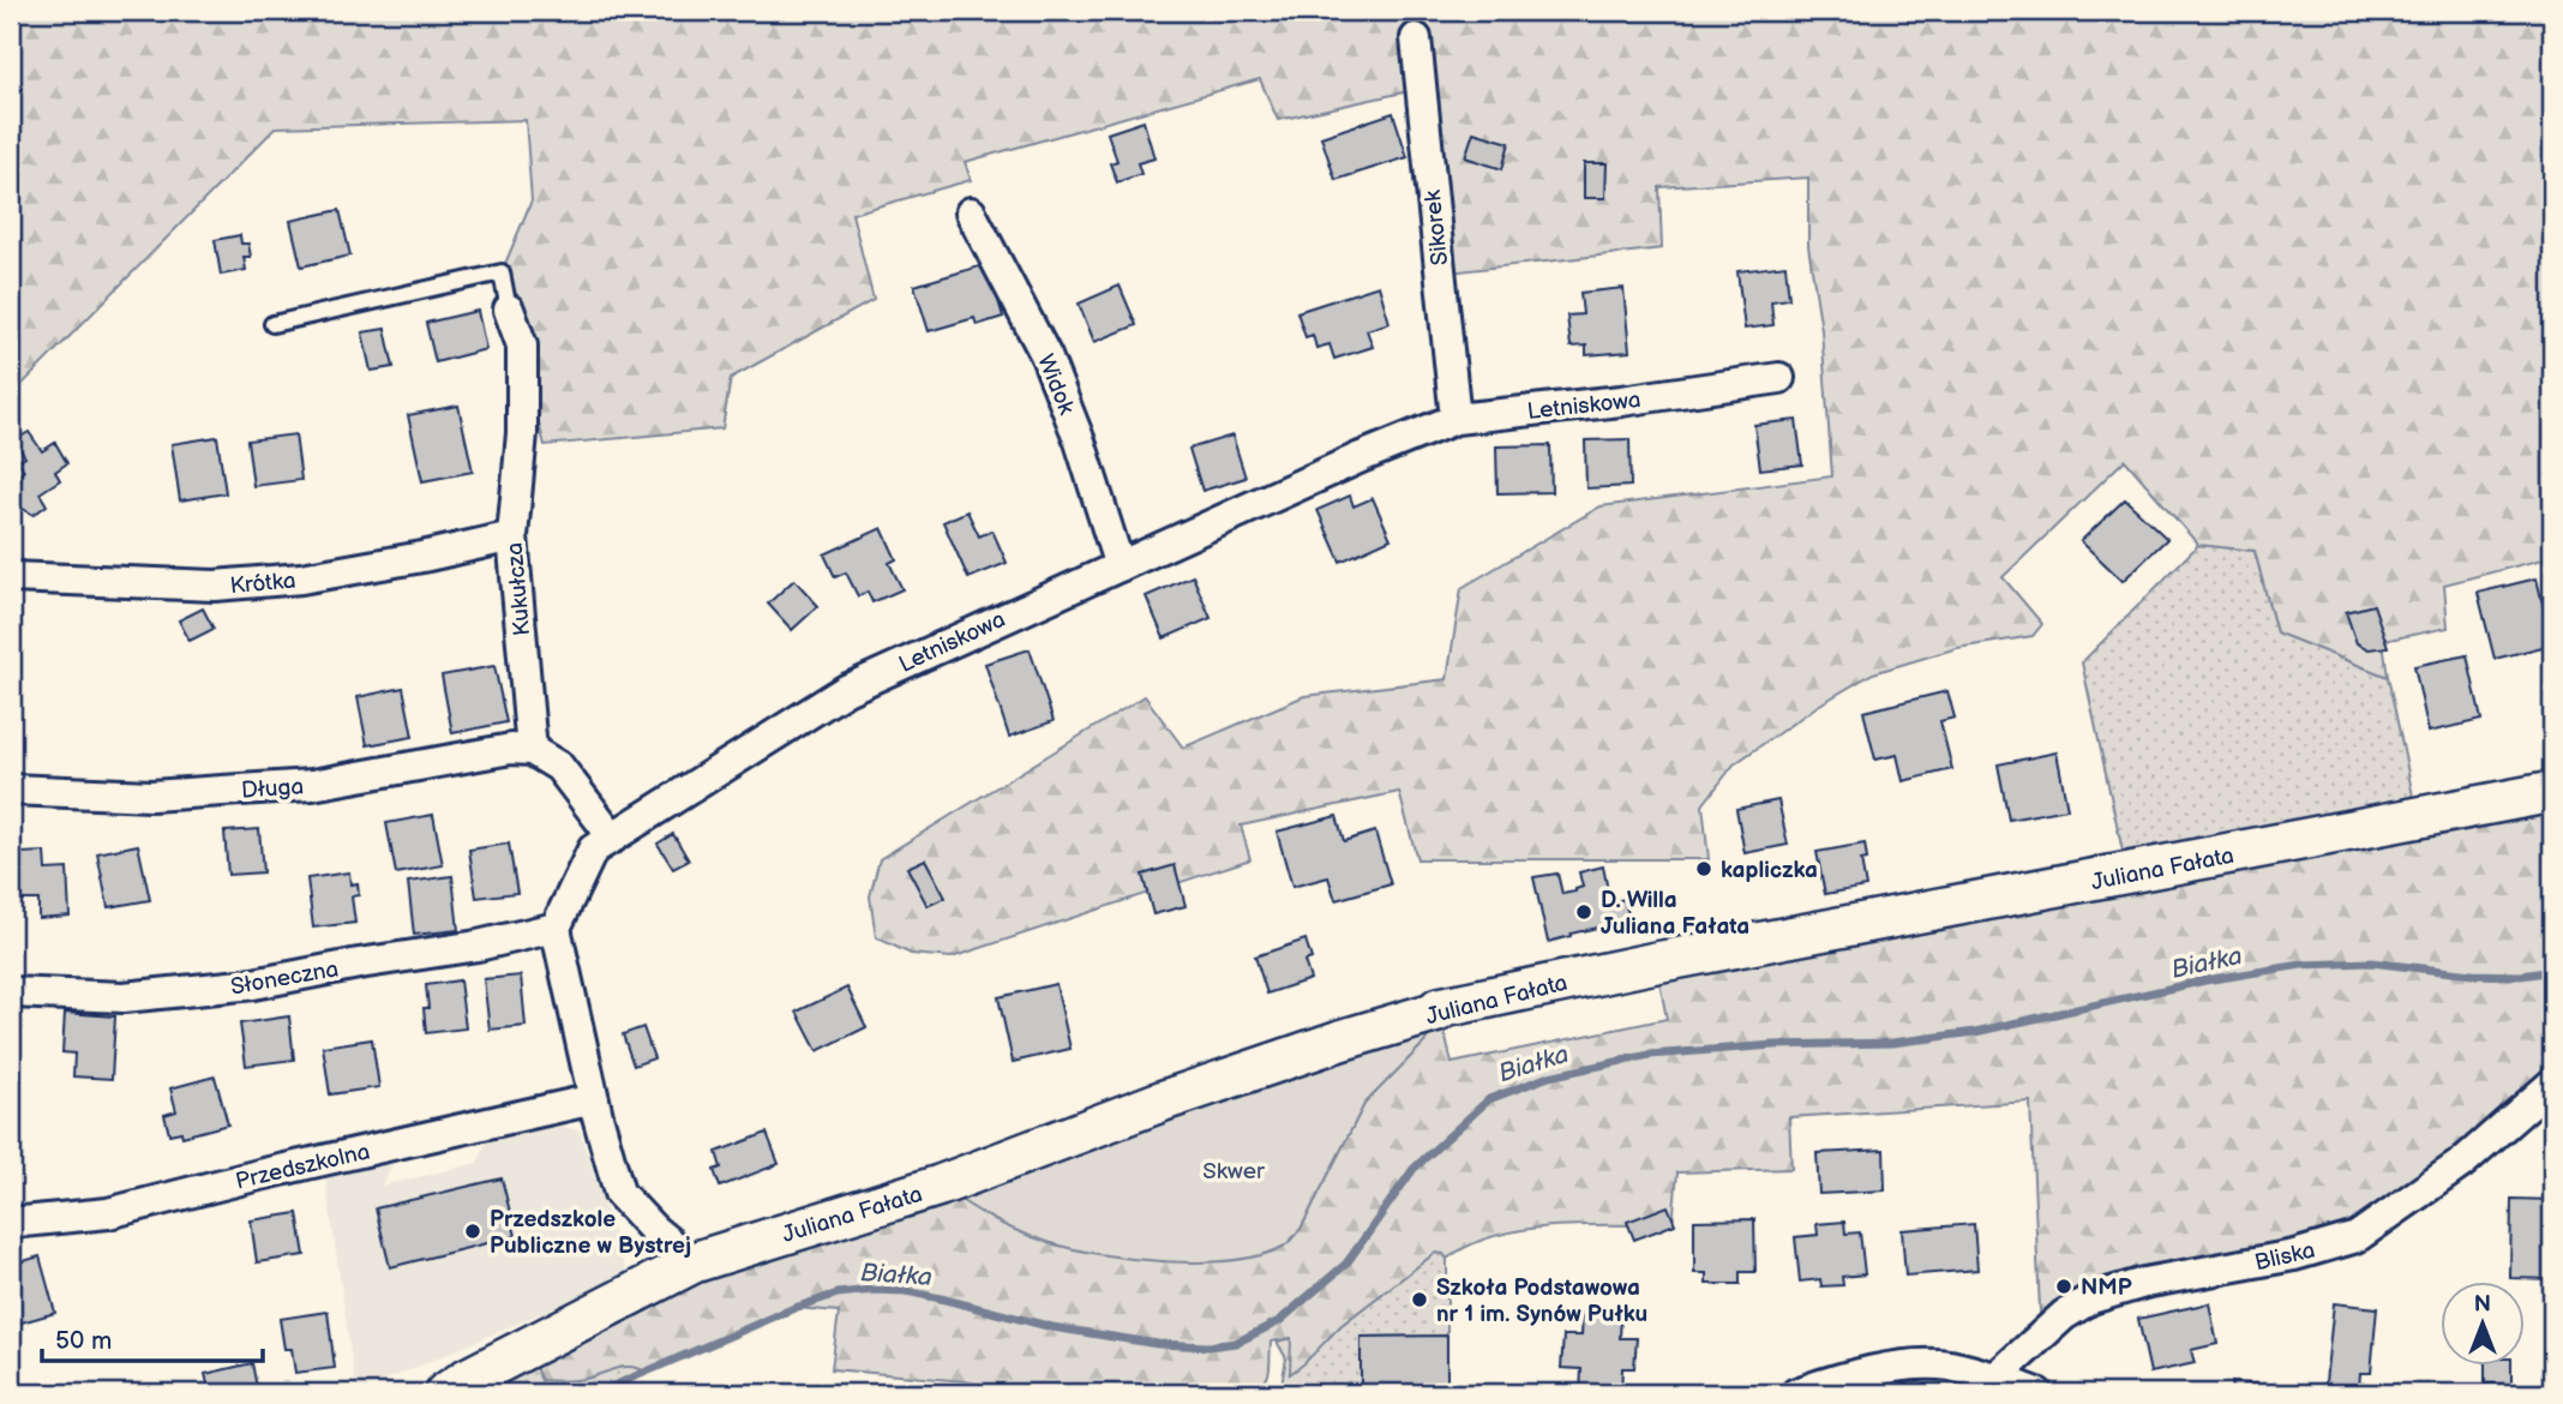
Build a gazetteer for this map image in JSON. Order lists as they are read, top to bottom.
{
  "streets": {
    "street": [
      "Sikorek",
      "Widok",
      "Letniskowa",
      "Krótka",
      "Kukułcza",
      "Długa",
      "Juliana Fałata",
      "Słoneczna",
      "Przedszkolna",
      "Bliska"
    ]
  },
  "crossings": [
    ["Sikorek", "Letniskowa"],
    ["Widok", "Letniskowa"],
    ["Letniskowa", "Słoneczna"],
    ["Krótka", "Kukułcza"],
    ["Kukułcza", "Długa"]
  ],
  "water": ["Białka"],
  "parks": ["Skwer"],
  "places": [
    "kapliczka",
    "D. Willa Juliana Fałata",
    "Przedszkole Publiczne w Bystrej",
    "NMP",
    "Szkoła Podstawowa nr 1 im. Synów Pułku"
  ],
  "scale_bar": "50 m",
  "north": "top"
}
